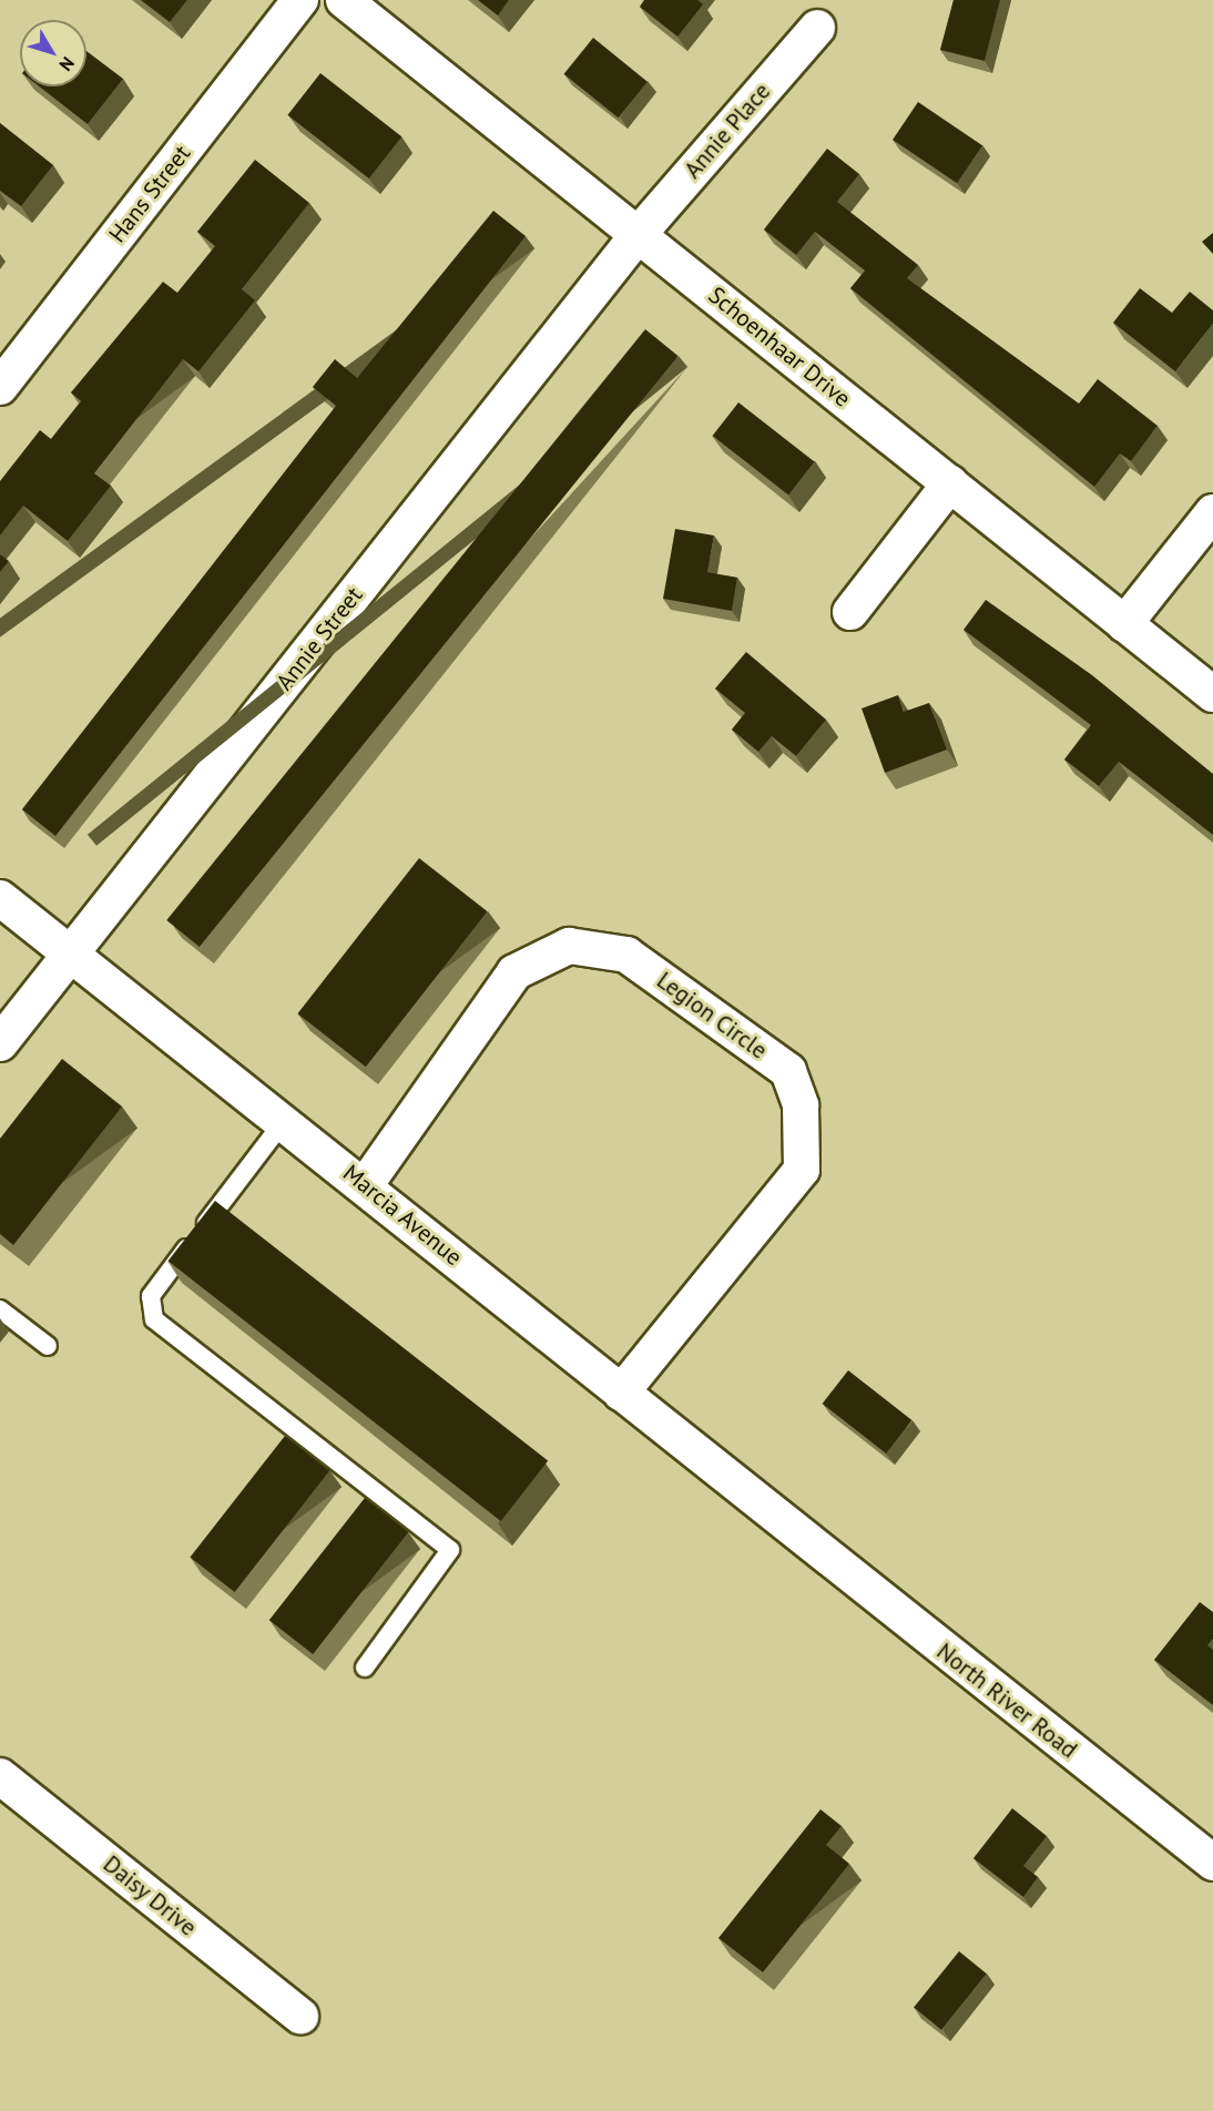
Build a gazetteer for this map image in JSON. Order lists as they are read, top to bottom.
{
  "streets": {
    "street": [
      "Annie Place",
      "Hans Street",
      "Schoenhaar Drive",
      "Annie Street",
      "Legion Circle",
      "Marcia Avenue",
      "North River Road",
      "Daisy Drive"
    ]
  },
  "crossings": [
    ["Annie Place", "Schoenhaar Drive"],
    ["Annie Place", "Annie Street"],
    ["Schoenhaar Drive", "Annie Street"],
    ["Annie Street", "Marcia Avenue"],
    ["Legion Circle", "Marcia Avenue"],
    ["Marcia Avenue", "North River Road"]
  ],
  "north": "bottom right"
}
